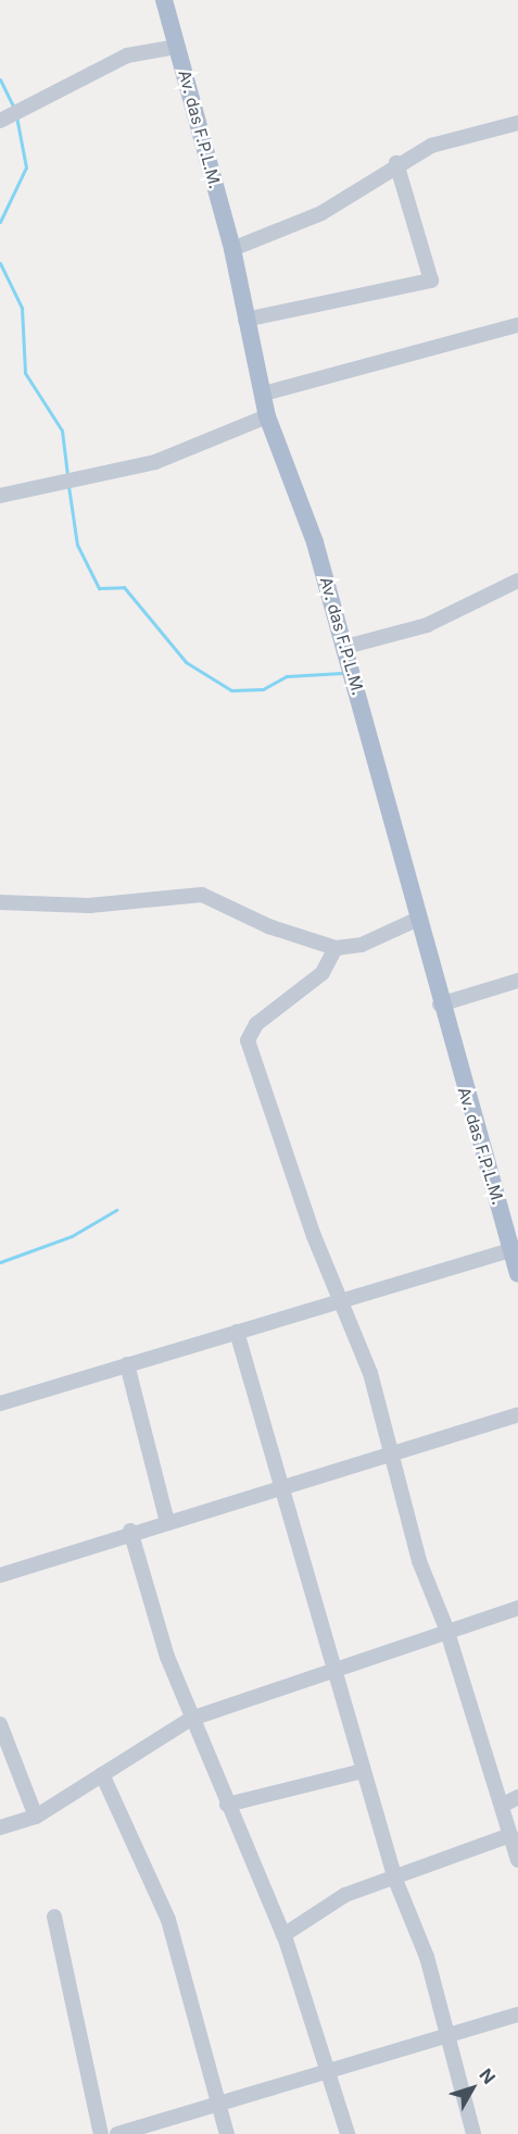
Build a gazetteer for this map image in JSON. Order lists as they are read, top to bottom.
{
  "streets": {
    "main road": ["Av. das F.P.L.M."]
  },
  "north": "top right"
}
